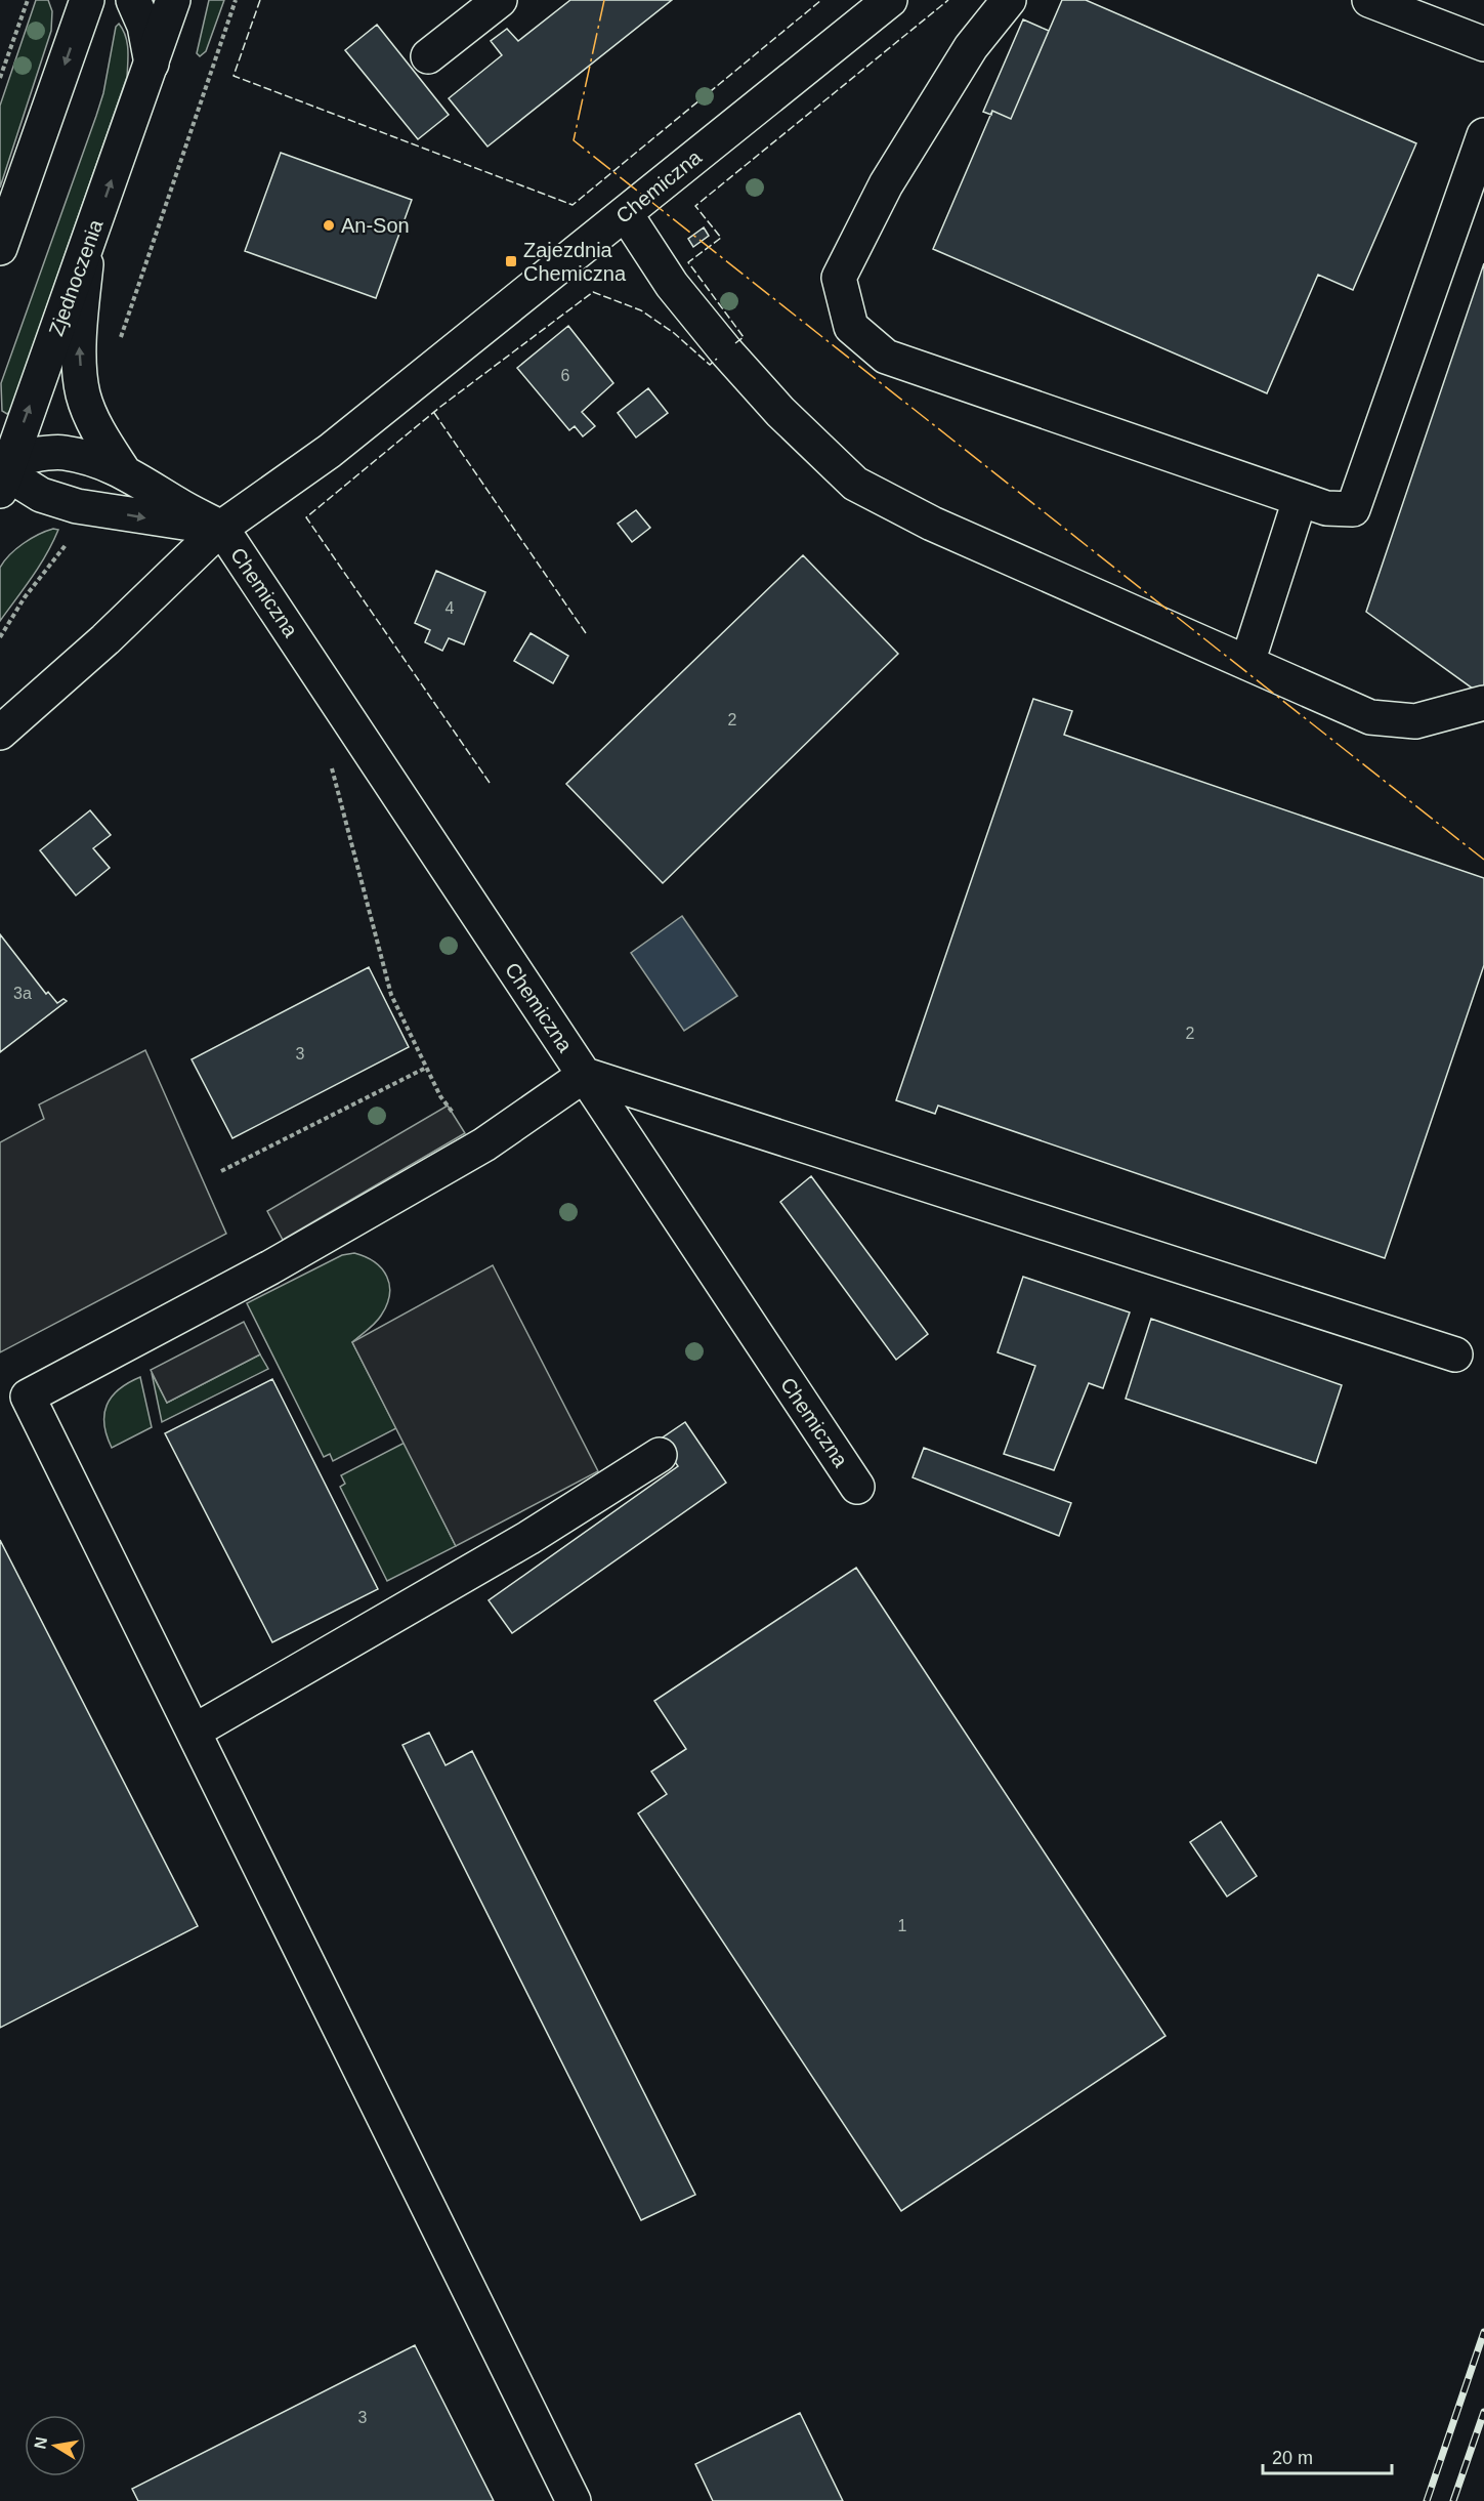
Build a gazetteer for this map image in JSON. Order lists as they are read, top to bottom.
{
  "streets": {
    "street": ["Chemiczna", "Zjednoczenia"]
  },
  "crossings": [
    ["Chemiczna", "Zjednoczenia"]
  ],
  "places": {
    "other": ["An-Son"],
    "transit": ["Zajezdnia Chemiczna"]
  },
  "house_numbers": [
    "6",
    "4",
    "2",
    "3a",
    "2",
    "3",
    "1",
    "3"
  ],
  "scale_bar": "20 m",
  "north": "left"
}
